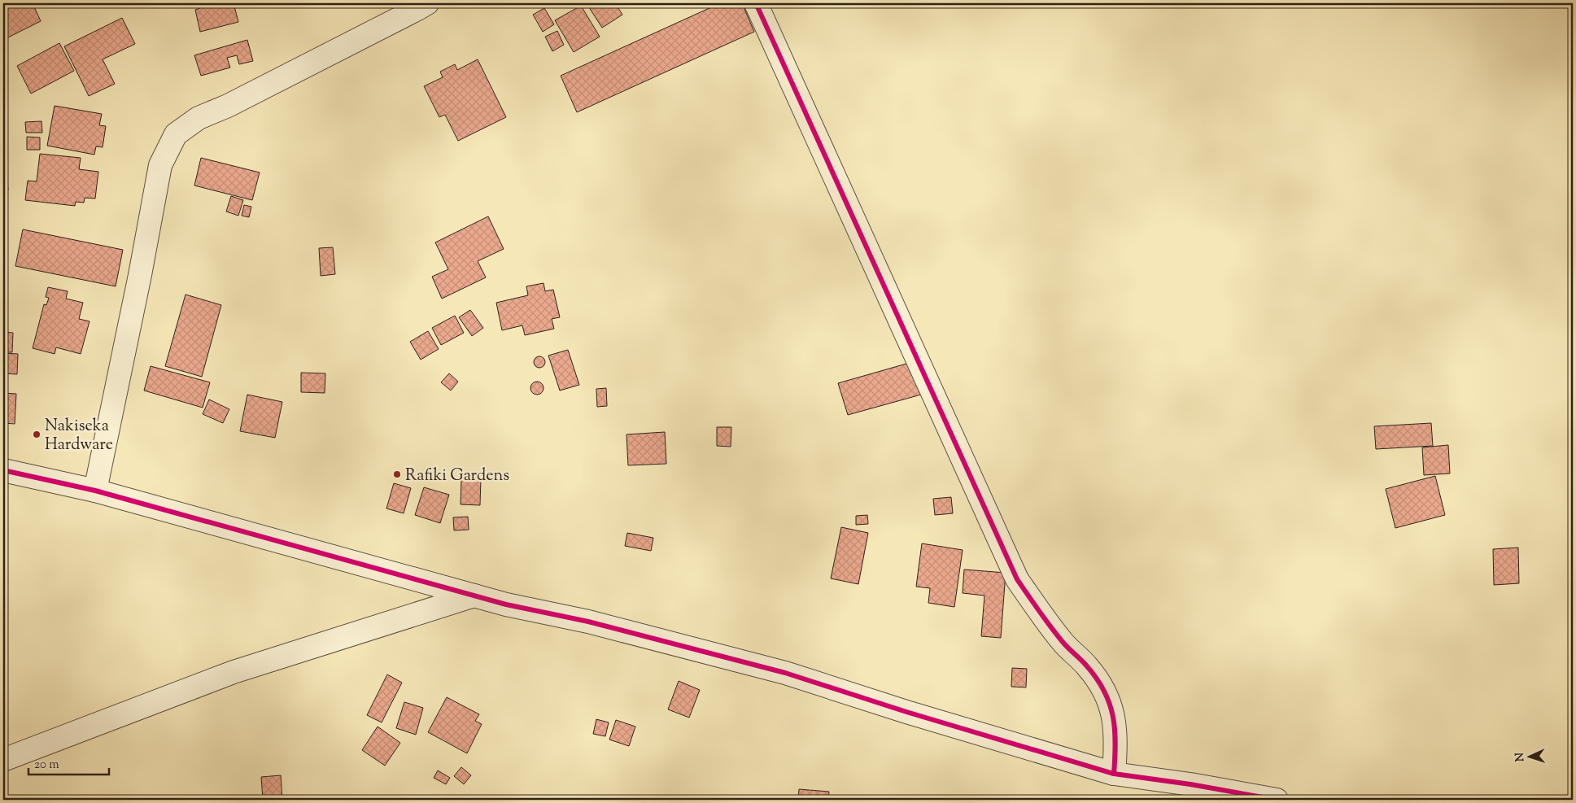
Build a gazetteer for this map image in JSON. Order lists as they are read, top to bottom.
{
  "places": ["Nakiseka Hardware", "Rafiki Gardens"],
  "scale_bar": "20 m",
  "north": "left"
}
